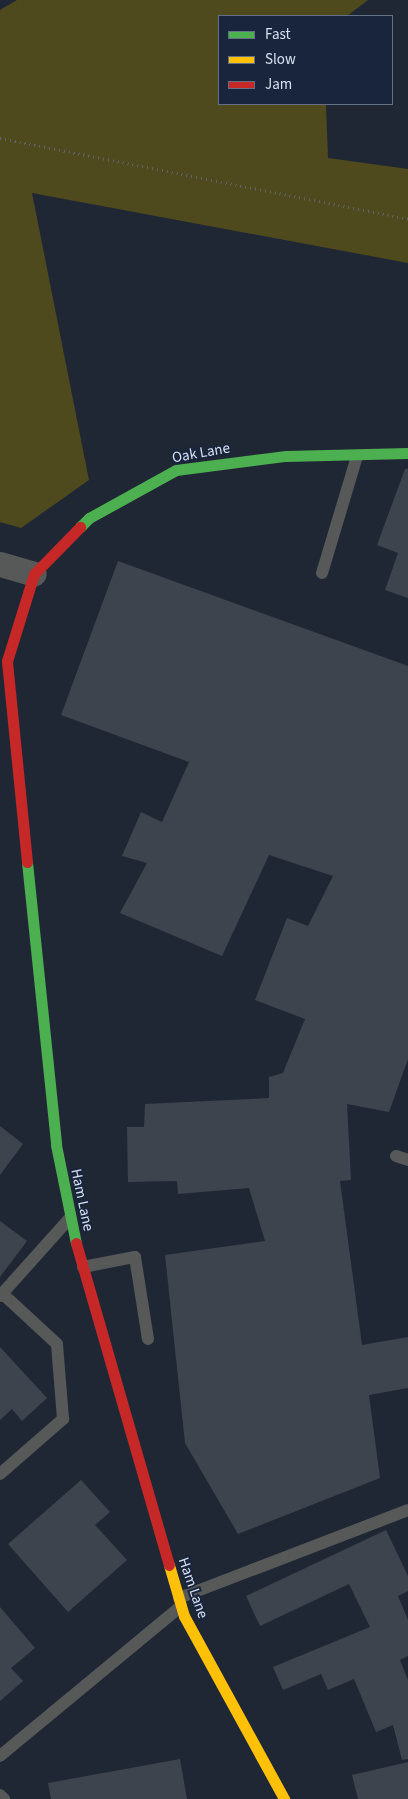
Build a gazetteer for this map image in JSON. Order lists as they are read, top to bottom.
{
  "streets": {
    "street": ["Oak Lane", "Ham Lane"]
  },
  "crossings": [
    ["Oak Lane", "Ham Lane"]
  ],
  "legend": ["Fast", "Slow", "Jam"]
}
